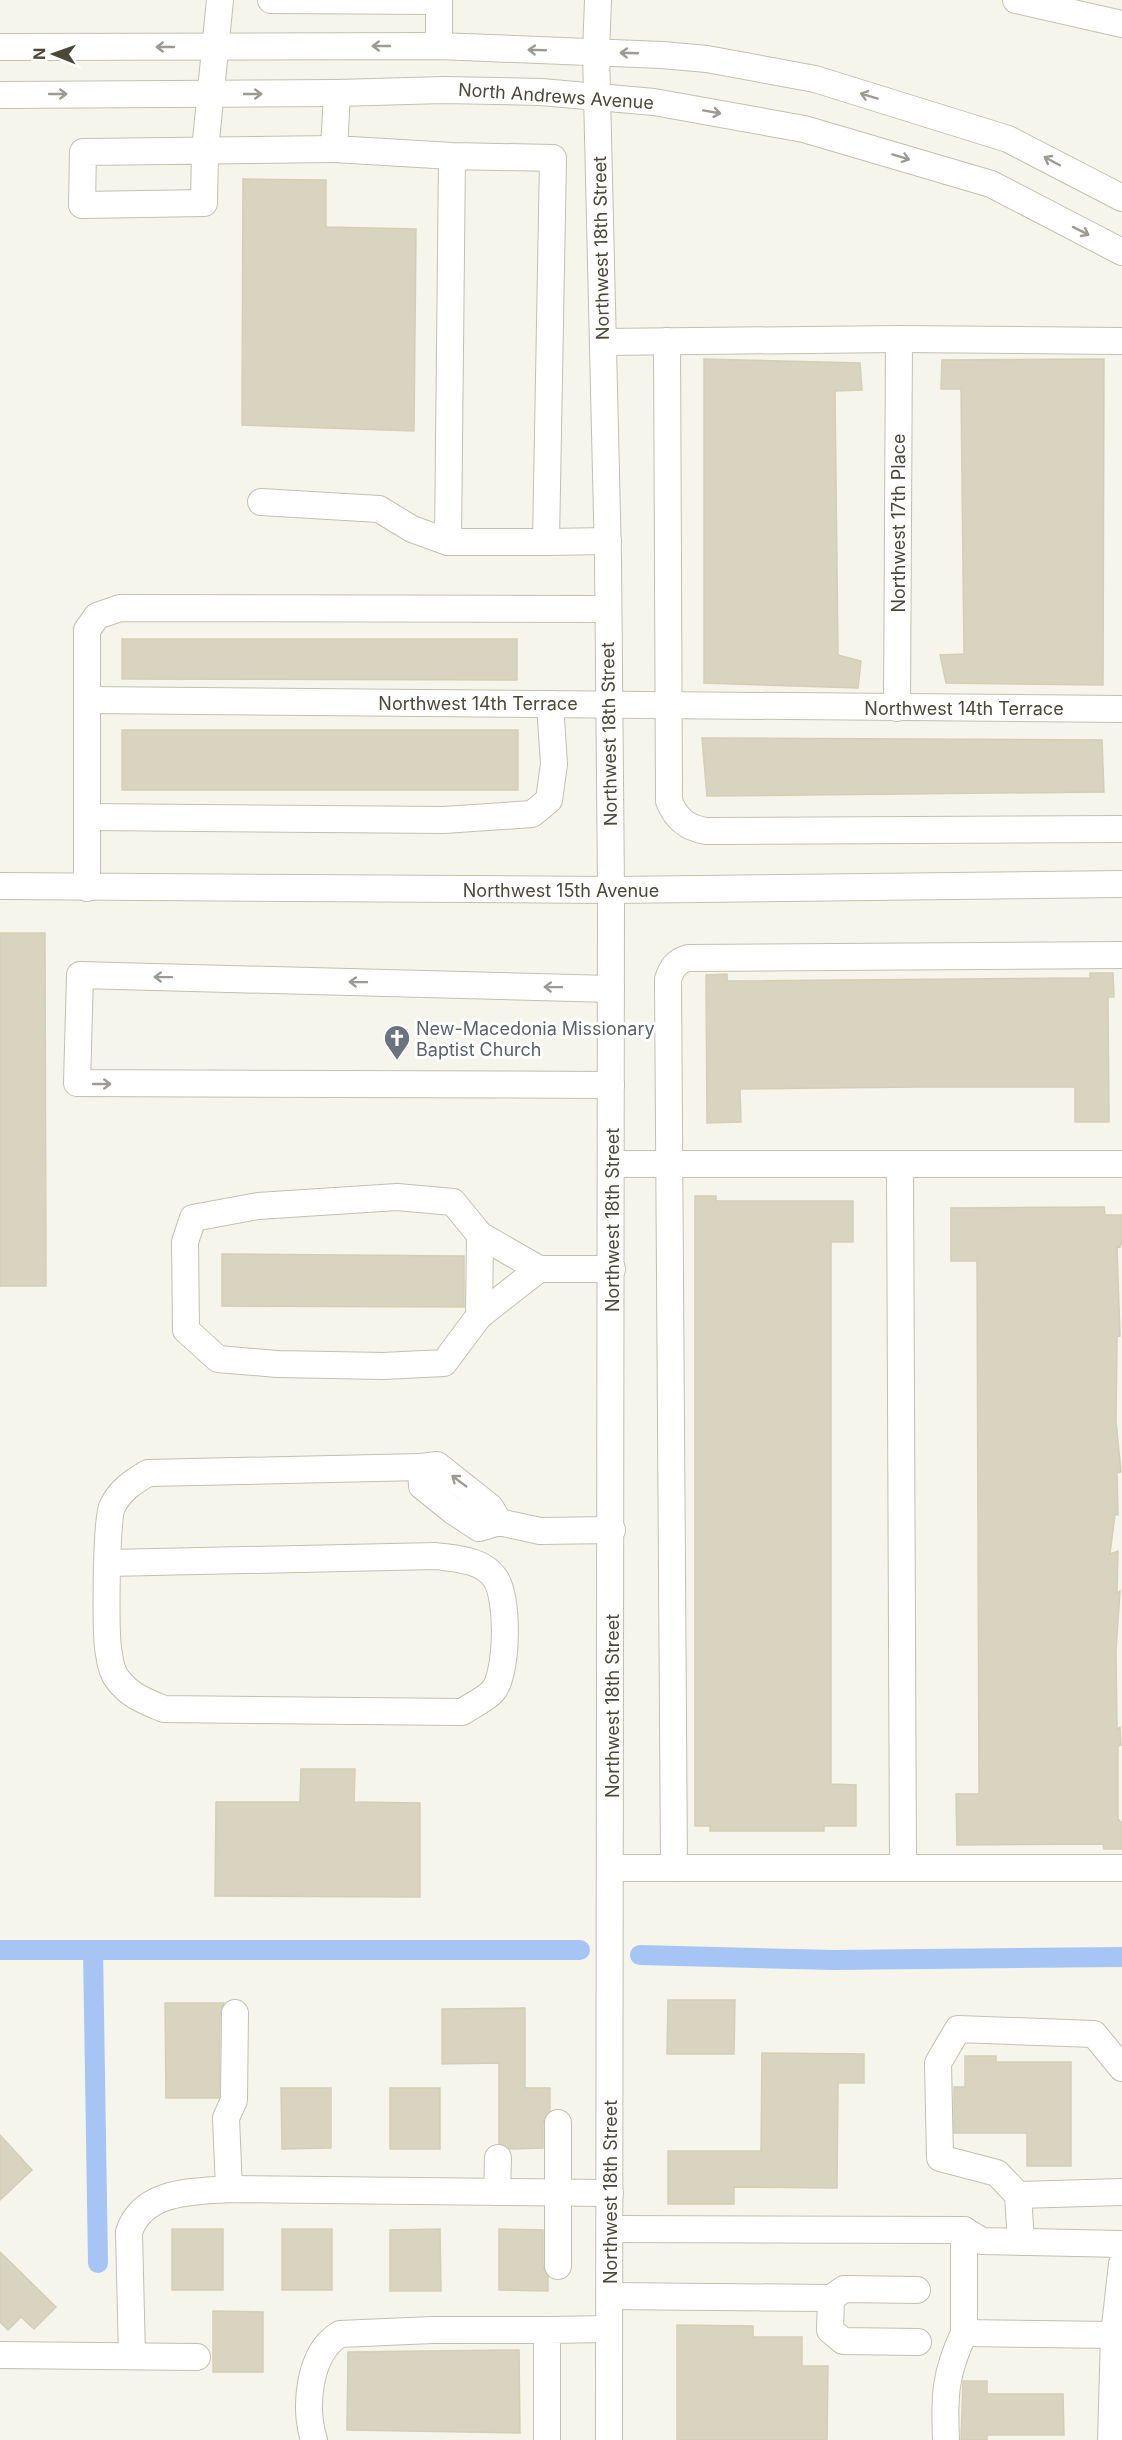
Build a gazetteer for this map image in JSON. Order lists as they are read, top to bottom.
{
  "streets": {
    "street": [
      "North Andrews Avenue",
      "Northwest 18th Street",
      "Northwest 17th Place",
      "Northwest 14th Terrace",
      "Northwest 15th Avenue"
    ]
  },
  "crossings": [
    ["North Andrews Avenue", "Northwest 18th Street"],
    ["Northwest 18th Street", "Northwest 14th Terrace"],
    ["Northwest 18th Street", "Northwest 15th Avenue"],
    ["Northwest 17th Place", "Northwest 14th Terrace"]
  ],
  "places": {
    "church": ["New-Macedonia Missionary Baptist Church"]
  },
  "north": "left"
}
